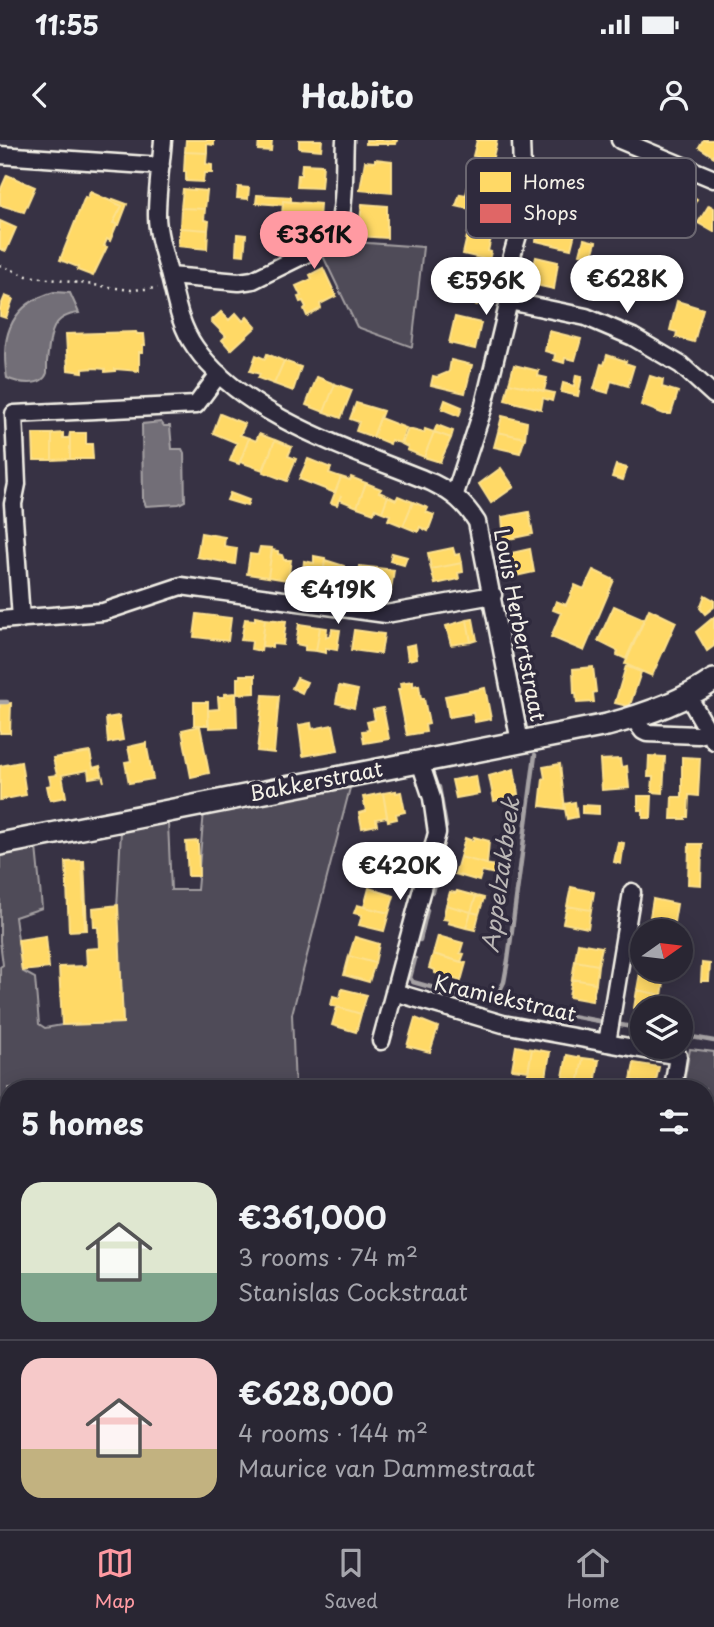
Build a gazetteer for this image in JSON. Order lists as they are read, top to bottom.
{
  "streets": {
    "street": ["Louis Herbertstraat", "Bakkerstraat", "Kramiekstraat"]
  },
  "crossings": [
    ["Louis Herbertstraat", "Bakkerstraat"]
  ],
  "water": ["Appelzakbeek"],
  "legend": ["Homes", "Shops"],
  "north": "right",
  "page": {
    "status": "11:55",
    "header": "Habito",
    "price": [
      "€361K",
      "€628K",
      "€596K",
      "€419K",
      "€420K"
    ],
    "heading": "5 homes",
    "list": [
      {
        "name": "€361,000",
        "note": "3 rooms · 74 m² · Stanislas Cockstraat"
      },
      {
        "name": "€628,000",
        "note": "4 rooms · 144 m² · Maurice van Dammestraat"
      }
    ],
    "tabs": ["Map", "Saved", "Home"]
  }
}
